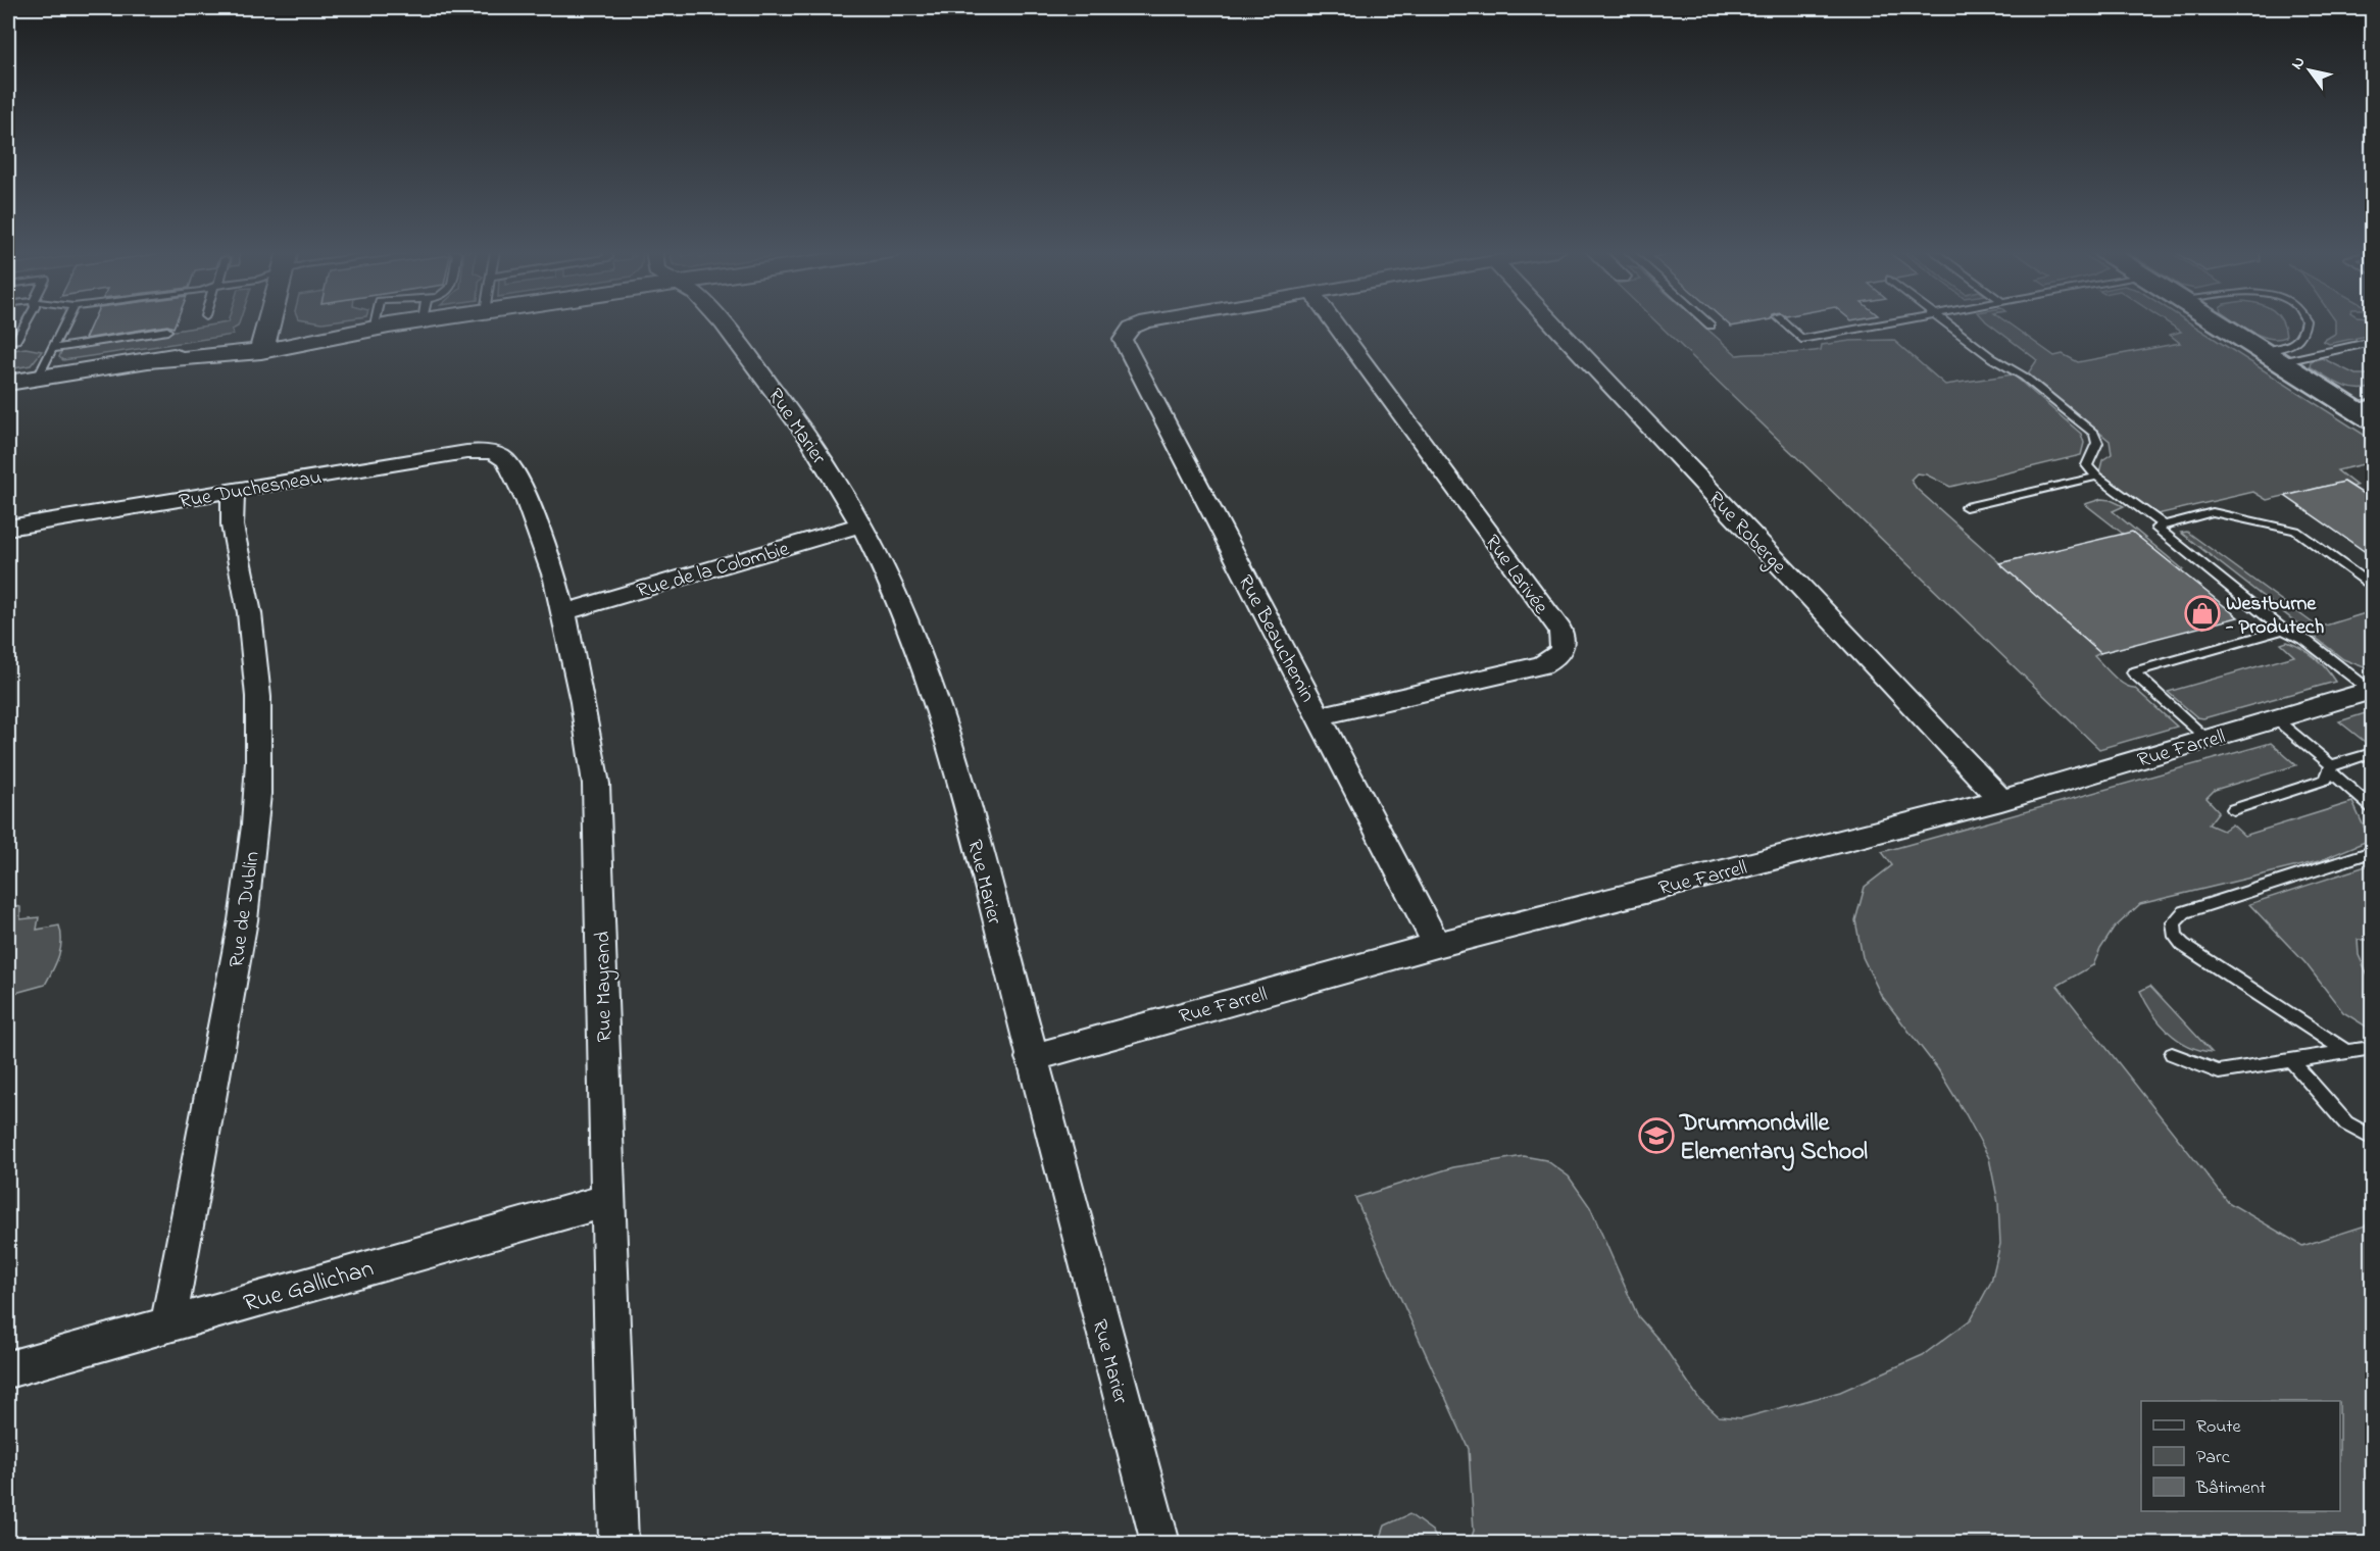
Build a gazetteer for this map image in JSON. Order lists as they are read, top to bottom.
{
  "streets": {
    "street": [
      "Rue Marier",
      "Rue Duchesneau",
      "Rue Roberge",
      "Rue de la Colombie",
      "Rue Larivée",
      "Rue Beauchemin",
      "Rue Farrell",
      "Rue de Dublin",
      "Rue Mayrand",
      "Rue Gallichan"
    ]
  },
  "crossings": [
    ["Rue Marier", "Rue de la Colombie"],
    ["Rue Marier", "Rue Farrell"],
    ["Rue Duchesneau", "Rue de Dublin"],
    ["Rue Duchesneau", "Rue Mayrand"],
    ["Rue Roberge", "Rue Farrell"],
    ["Rue de la Colombie", "Rue Mayrand"],
    ["Rue Larivée", "Rue Beauchemin"],
    ["Rue Beauchemin", "Rue Farrell"],
    ["Rue de Dublin", "Rue Gallichan"],
    ["Rue Mayrand", "Rue Gallichan"]
  ],
  "places": {
    "shop": ["Westburne - Produtech"],
    "school or university": ["Drummondville Elementary School"]
  },
  "legend": ["Route", "Parc", "Bâtiment"],
  "north": "top left"
}
